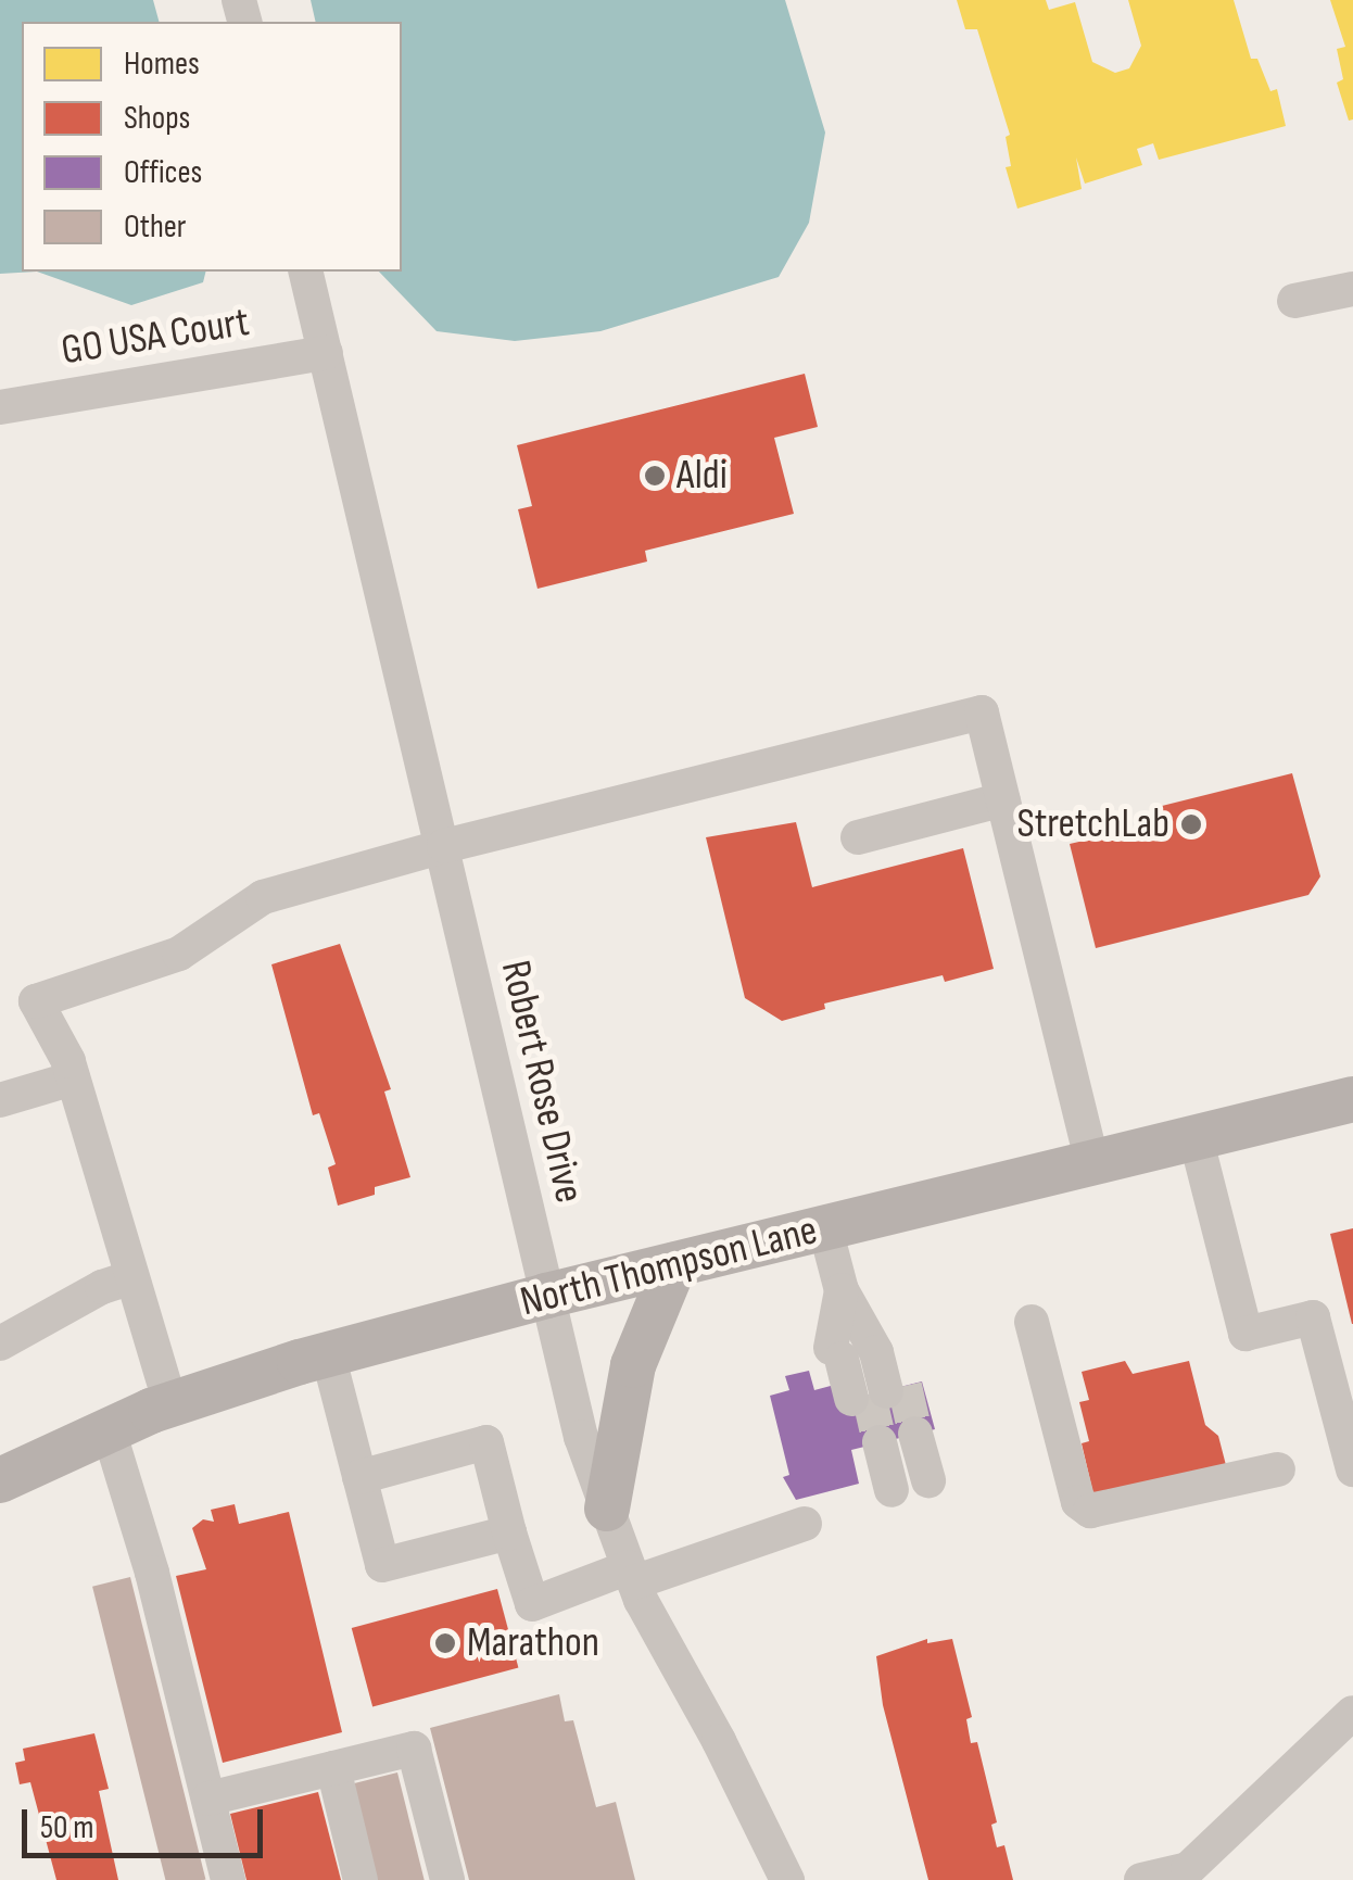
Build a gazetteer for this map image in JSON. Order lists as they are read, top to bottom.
{
  "streets": {
    "main road": ["North Thompson Lane"],
    "street": ["GO USA Court", "Robert Rose Drive"]
  },
  "crossings": [
    ["GO USA Court", "Robert Rose Drive"],
    ["Robert Rose Drive", "North Thompson Lane"]
  ],
  "places": ["Aldi", "StretchLab", "Marathon"],
  "legend": [
    "Homes",
    "Shops",
    "Offices",
    "Other"
  ],
  "scale_bar": "50 m"
}
